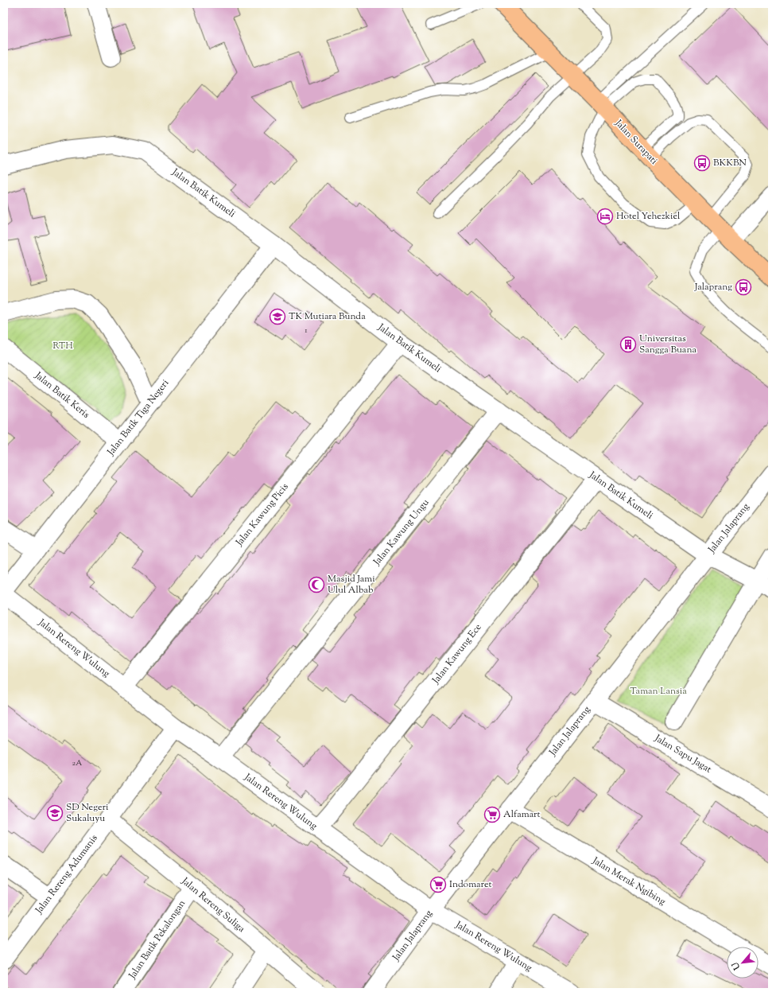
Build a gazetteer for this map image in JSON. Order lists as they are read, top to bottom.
{
  "streets": {
    "highway": ["Jalan Surapati"],
    "street": [
      "Jalan Batik Kumeli",
      "Jalan Batik Keris",
      "Jalan Batik Tiga Negeri",
      "Jalan Kawung Picis",
      "Jalan Jalaprang",
      "Jalan Kawung Ungu",
      "Jalan Rereng Wulung",
      "Jalan Kawung Ece",
      "Jalan Sapu Jagat",
      "Jalan Rereng Adumanis",
      "Jalan Merak Ngibing",
      "Jalan Rereng Suliga",
      "Jalan Batik Pekalongan"
    ]
  },
  "crossings": [
    ["Jalan Batik Kumeli", "Jalan Batik Tiga Negeri"],
    ["Jalan Batik Kumeli", "Jalan Kawung Picis"],
    ["Jalan Batik Kumeli", "Jalan Jalaprang"],
    ["Jalan Batik Kumeli", "Jalan Kawung Ungu"],
    ["Jalan Batik Kumeli", "Jalan Kawung Ece"],
    ["Jalan Batik Keris", "Jalan Batik Tiga Negeri"],
    ["Jalan Kawung Picis", "Jalan Rereng Wulung"],
    ["Jalan Jalaprang", "Jalan Rereng Wulung"],
    ["Jalan Jalaprang", "Jalan Sapu Jagat"],
    ["Jalan Jalaprang", "Jalan Merak Ngibing"],
    ["Jalan Kawung Ungu", "Jalan Rereng Wulung"],
    ["Jalan Rereng Wulung", "Jalan Kawung Ece"],
    ["Jalan Rereng Wulung", "Jalan Rereng Adumanis"],
    ["Jalan Rereng Adumanis", "Jalan Rereng Suliga"],
    ["Jalan Rereng Suliga", "Jalan Batik Pekalongan"]
  ],
  "parks": ["RTH", "Taman Lansia"],
  "places": {
    "bus stop": ["BKKBN", "Jalaprang"],
    "hotel": ["Hotel Yehezkiel"],
    "school or university": ["TK Mutiara Bunda", "SD Negeri Sukaluyu"],
    "building": ["Universitas Sangga Buana"],
    "mosque": ["Masjid Jami Ulul Albab"],
    "supermarket": ["Alfamart", "Indomaret"]
  },
  "house_numbers": ["1", "2A"],
  "north": "bottom left"
}
